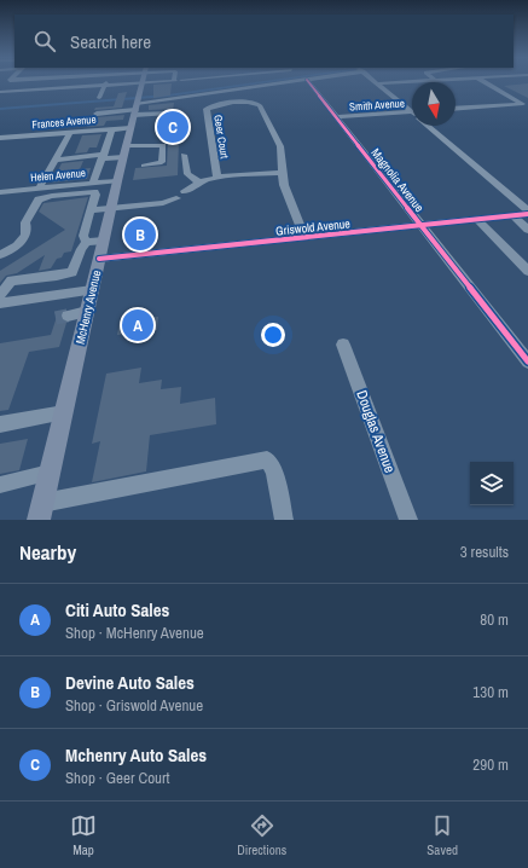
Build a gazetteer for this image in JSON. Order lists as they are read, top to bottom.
{
  "streets": {
    "main road": ["McHenry Avenue"],
    "street": [
      "Smith Avenue",
      "Frances Avenue",
      "Geer Court",
      "Helen Avenue",
      "Magnolia Avenue",
      "Griswold Avenue",
      "Douglas Avenue"
    ]
  },
  "crossings": [
    ["Smith Avenue", "Magnolia Avenue"],
    ["Frances Avenue", "McHenry Avenue"],
    ["Helen Avenue", "McHenry Avenue"],
    ["Magnolia Avenue", "Griswold Avenue"],
    ["Griswold Avenue", "McHenry Avenue"]
  ],
  "north": "bottom",
  "page": {
    "search": "Search here",
    "pins": ["C", "B", "A"],
    "heading": ["Nearby", "3 results"],
    "list": [
      {
        "mark": "A",
        "name": "Citi Auto Sales",
        "note": "Shop · McHenry Avenue",
        "value": "80 m"
      },
      {
        "mark": "B",
        "name": "Devine Auto Sales",
        "note": "Shop · Griswold Avenue",
        "value": "130 m"
      },
      {
        "mark": "C",
        "name": "Mchenry Auto Sales",
        "note": "Shop · Geer Court",
        "value": "290 m"
      }
    ],
    "nav": ["Map", "Directions", "Saved"]
  }
}
